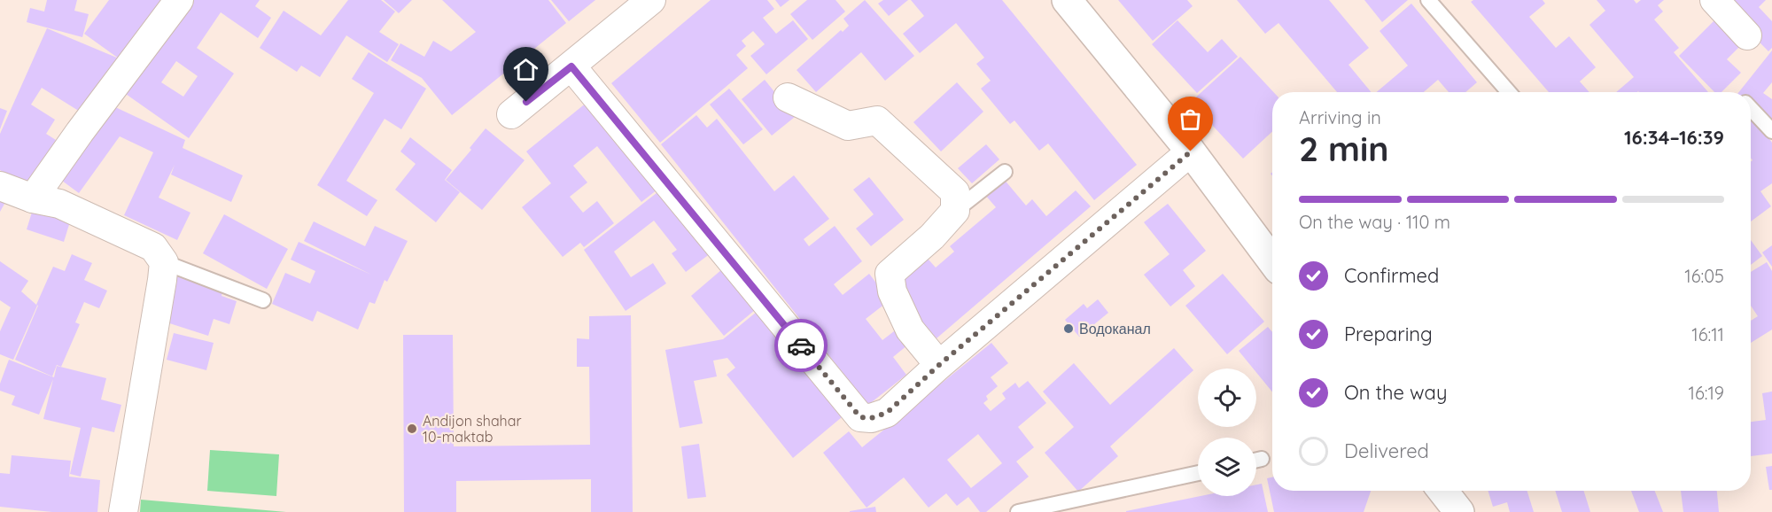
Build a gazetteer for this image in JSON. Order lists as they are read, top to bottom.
{
  "places": ["Водоканал", "Andijon shahar 10-maktab"],
  "page": {
    "heading": ["2 min", "Arriving in", "16:34–16:39"],
    "bar": "On the way · 110 m",
    "list": [
      ["Confirmed", "16:05"],
      ["Preparing", "16:11"],
      ["On the way", "16:19"],
      "Delivered"
    ]
  }
}
